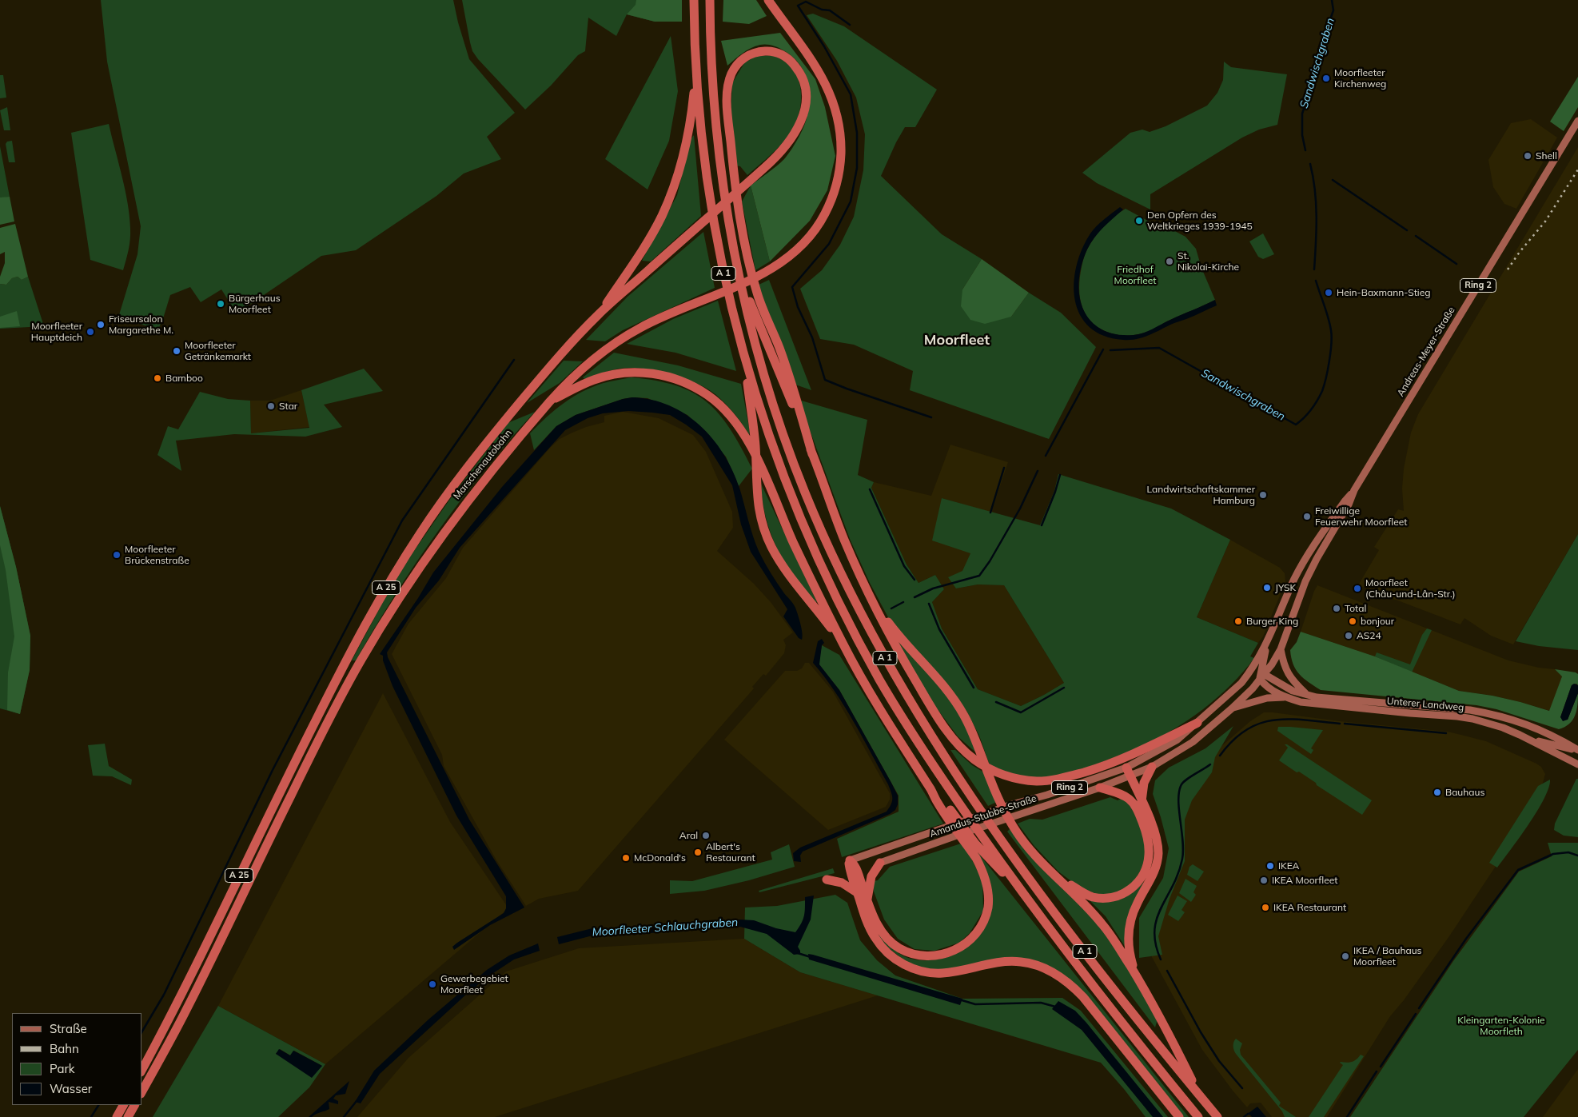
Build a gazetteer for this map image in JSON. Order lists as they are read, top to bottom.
{
  "streets": {
    "highway": ["A 1", "Marschenautobahn", "A 25"],
    "main road": [
      "Ring 2",
      "Andreas-Meyer-Straße",
      "Unterer Landweg",
      "Amandus-Stubbe-Straße"
    ]
  },
  "crossings": [
    ["Andreas-Meyer-Straße", "Amandus-Stubbe-Straße"],
    ["Unterer Landweg", "Amandus-Stubbe-Straße"]
  ],
  "districts": ["Moorfleet"],
  "water": ["Sandwischgraben", "Moorfleeter Schlauchgraben"],
  "parks": ["Friedhof Moorfleet", "Kleingarten-Kolonie Moorfleth"],
  "places": [
    "Moorfleeter Kirchenweg",
    "Shell",
    "Den Opfern des Weltkrieges 1939-1945",
    "St. Nikolai-Kirche",
    "Hein-Baxmann-Stieg",
    "Bürgerhaus Moorfleet",
    "Friseursalon Margarethe M.",
    "Moorfleeter Hauptdeich",
    "Moorfleeter Getränkemarkt",
    "Bamboo",
    "Star",
    "Landwirtschaftskammer Hamburg",
    "Freiwillige Feuerwehr Moorfleet",
    "Moorfleeter Brückenstraße",
    "JYSK",
    "Moorfleet (Châu-und-Lân-Str.)",
    "Total",
    "Burger King",
    "bonjour",
    "AS24",
    "Bauhaus",
    "Aral",
    "Albert's Restaurant",
    "McDonald's",
    "IKEA",
    "IKEA Moorfleet",
    "IKEA Restaurant",
    "IKEA / Bauhaus Moorfleet",
    "Gewerbegebiet Moorfleet"
  ],
  "legend": [
    "Straße",
    "Bahn",
    "Park",
    "Wasser"
  ]
}
